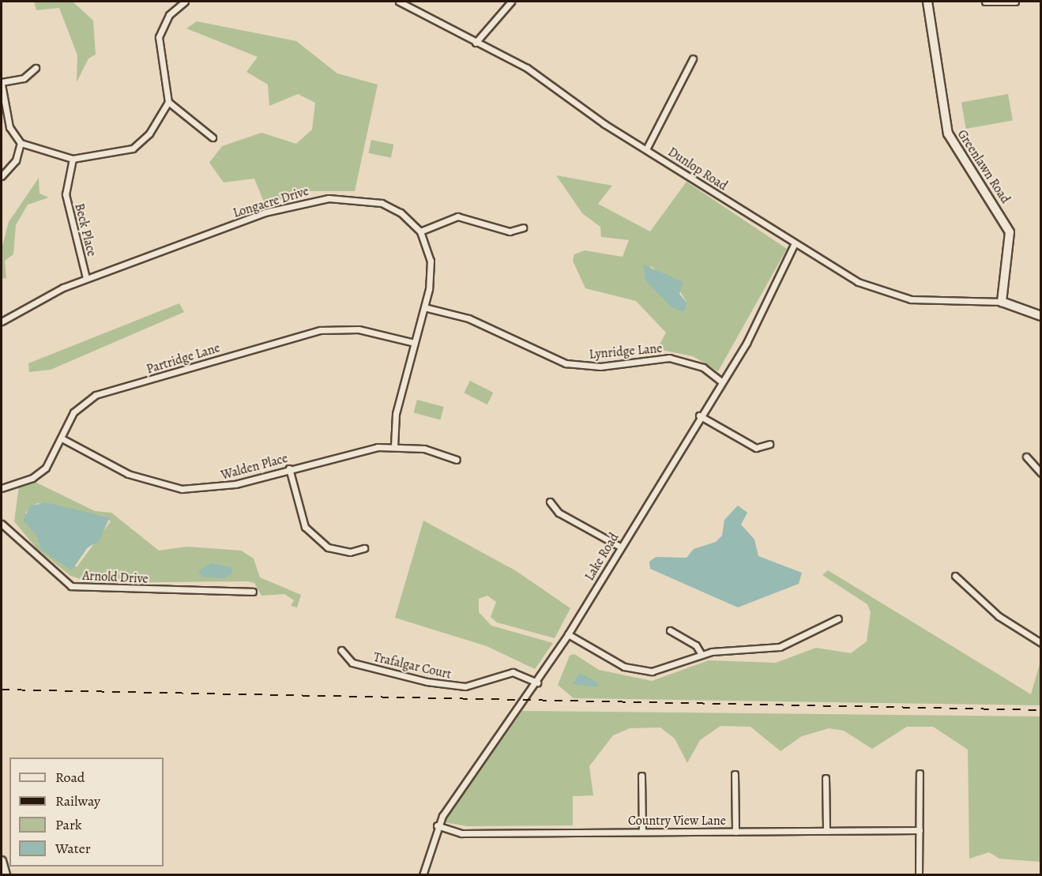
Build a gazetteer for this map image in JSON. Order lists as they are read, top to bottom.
{
  "streets": {
    "main road": ["Greenlawn Road"],
    "street": [
      "Dunlop Road",
      "Longacre Drive",
      "Beck Place",
      "Lynridge Lane",
      "Partridge Lane",
      "Walden Place",
      "Lake Road",
      "Arnold Drive",
      "Trafalgar Court",
      "Country View Lane"
    ]
  },
  "crossings": [
    ["Greenlawn Road", "Dunlop Road"],
    ["Dunlop Road", "Lake Road"],
    ["Longacre Drive", "Beck Place"],
    ["Longacre Drive", "Lynridge Lane"],
    ["Longacre Drive", "Partridge Lane"],
    ["Longacre Drive", "Walden Place"],
    ["Lynridge Lane", "Lake Road"],
    ["Partridge Lane", "Walden Place"],
    ["Lake Road", "Trafalgar Court"],
    ["Lake Road", "Country View Lane"]
  ],
  "legend": [
    "Road",
    "Railway",
    "Park",
    "Water"
  ]
}
